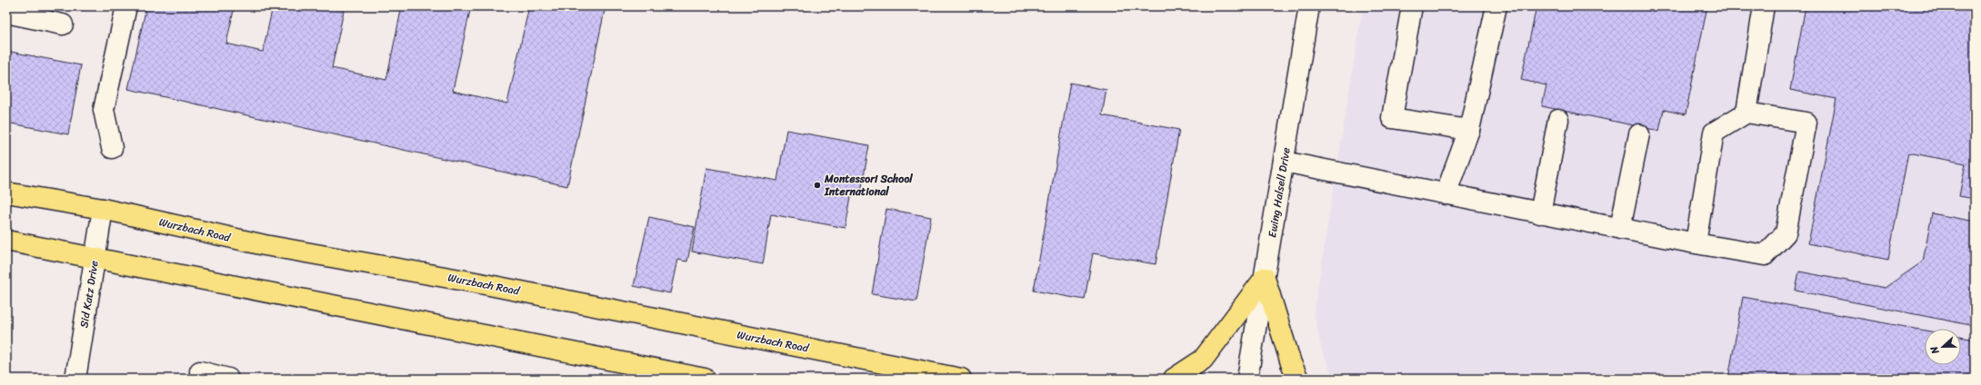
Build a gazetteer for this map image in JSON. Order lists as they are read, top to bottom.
{
  "streets": {
    "main road": ["Wurzbach Road"],
    "street": ["Ewing Halsell Drive", "Sid Katz Drive"]
  },
  "crossings": [
    ["Wurzbach Road", "Sid Katz Drive"]
  ],
  "places": ["Montessori School International"],
  "north": "left"
}
